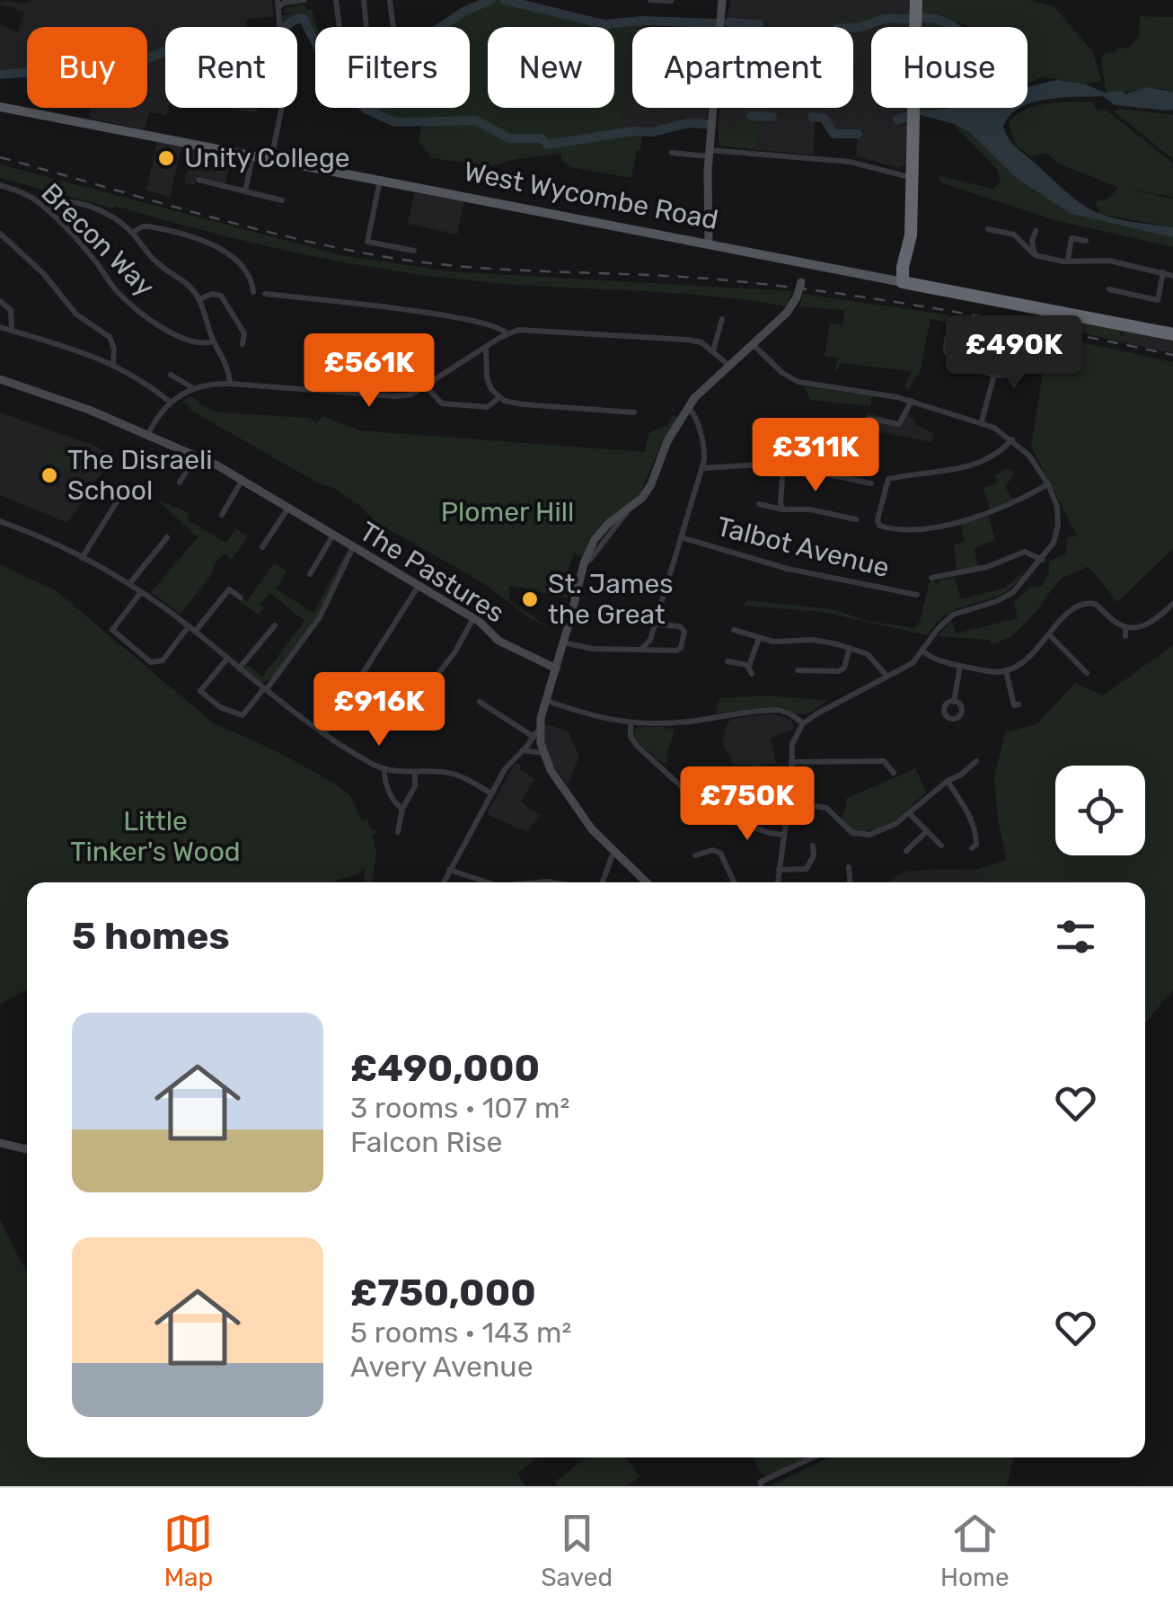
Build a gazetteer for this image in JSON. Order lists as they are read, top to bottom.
{
  "streets": {
    "highway": ["West Wycombe Road"],
    "street": ["Brecon Way", "Talbot Avenue", "The Pastures"]
  },
  "parks": ["Plomer Hill", "Little Tinker's Wood"],
  "places": ["Unity College", "The Disraeli School", "St. James the Great"],
  "page": {
    "chip": [
      "Buy",
      "Rent",
      "Filters",
      "New",
      "Apartment",
      "House"
    ],
    "price": [
      "£490K",
      "£561K",
      "£311K",
      "£916K",
      "£750K"
    ],
    "heading": "5 homes",
    "list": [
      {
        "name": "£490,000",
        "note": "3 rooms · 107 m² · Falcon Rise"
      },
      {
        "name": "£750,000",
        "note": "5 rooms · 143 m² · Avery Avenue"
      }
    ],
    "tabs": ["Map", "Saved", "Home"]
  }
}
